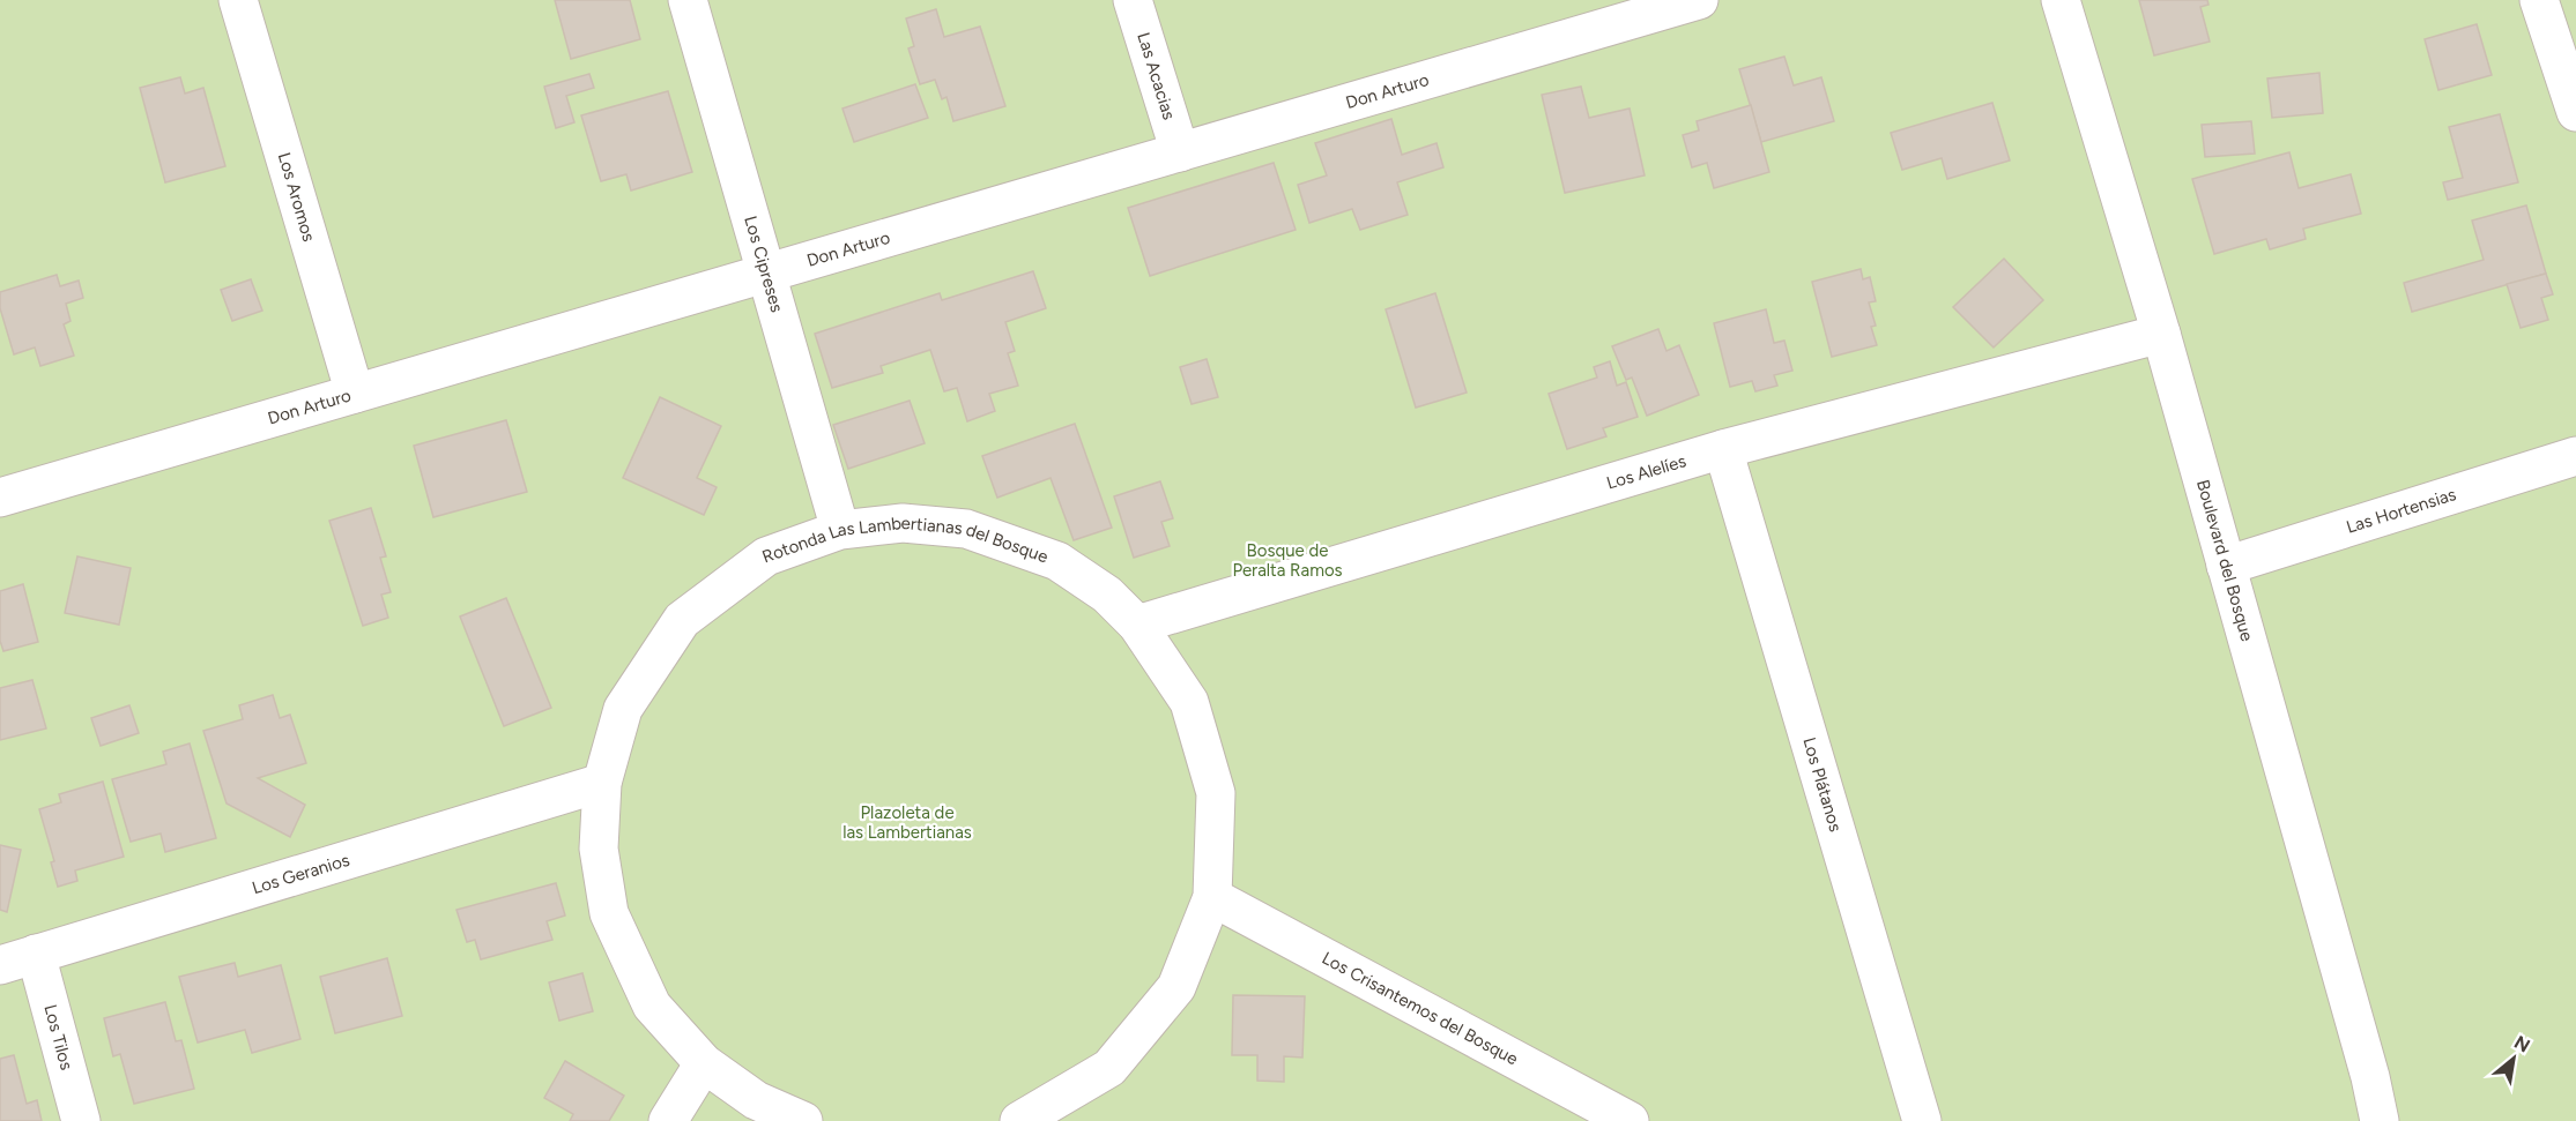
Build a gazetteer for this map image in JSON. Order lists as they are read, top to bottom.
{
  "streets": {
    "street": [
      "Las Acacias",
      "Don Arturo",
      "Los Aromos",
      "Los Cipreses",
      "Los Alelíes",
      "Las Hortensias",
      "Boulevard del Bosque",
      "Rotonda Las Lambertianas del Bosque",
      "Los Plátanos",
      "Los Geranios",
      "Los Crisantemos del Bosque",
      "Los Tilos"
    ]
  },
  "crossings": [
    ["Las Acacias", "Don Arturo"],
    ["Don Arturo", "Los Aromos"],
    ["Don Arturo", "Los Cipreses"],
    ["Los Cipreses", "Rotonda Las Lambertianas del Bosque"],
    ["Los Alelíes", "Boulevard del Bosque"],
    ["Los Alelíes", "Rotonda Las Lambertianas del Bosque"],
    ["Los Alelíes", "Los Plátanos"],
    ["Las Hortensias", "Boulevard del Bosque"],
    ["Rotonda Las Lambertianas del Bosque", "Los Geranios"],
    ["Rotonda Las Lambertianas del Bosque", "Los Crisantemos del Bosque"],
    ["Los Geranios", "Los Tilos"]
  ],
  "parks": ["Bosque de Peralta Ramos", "Plazoleta de las Lambertianas"],
  "north": "top right"
}
